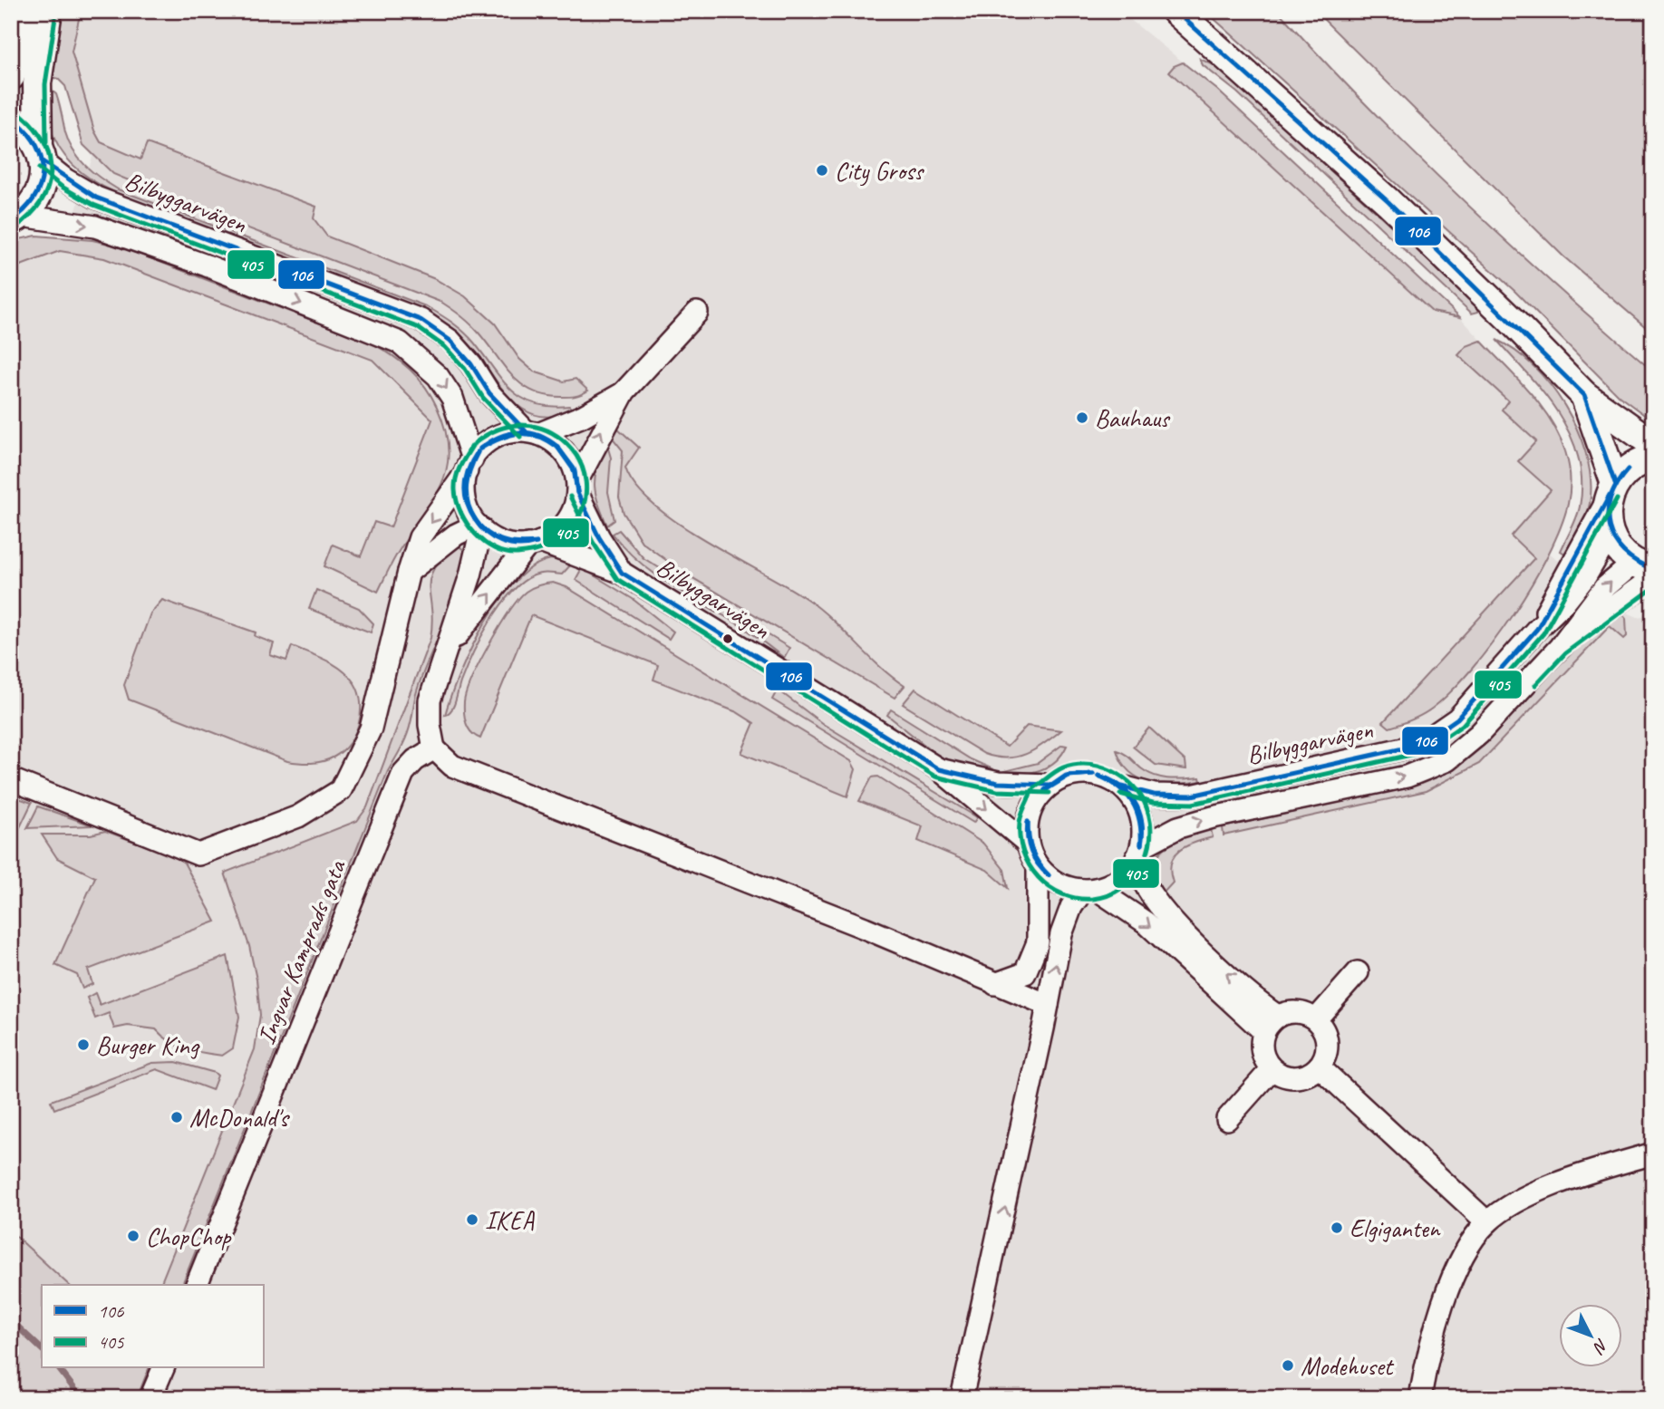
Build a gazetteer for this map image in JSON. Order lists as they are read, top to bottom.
{
  "streets": {
    "street": ["Bilbyggarvägen", "Ingvar Kamprads gata"]
  },
  "places": [
    "City Gross",
    "Bauhaus",
    "Burger King",
    "McDonald's",
    "IKEA",
    "Elgiganten",
    "ChopChop",
    "Modehuset"
  ],
  "lines": ["transit line 106", "transit line 405"],
  "legend": ["106", "405"],
  "north": "bottom right"
}
